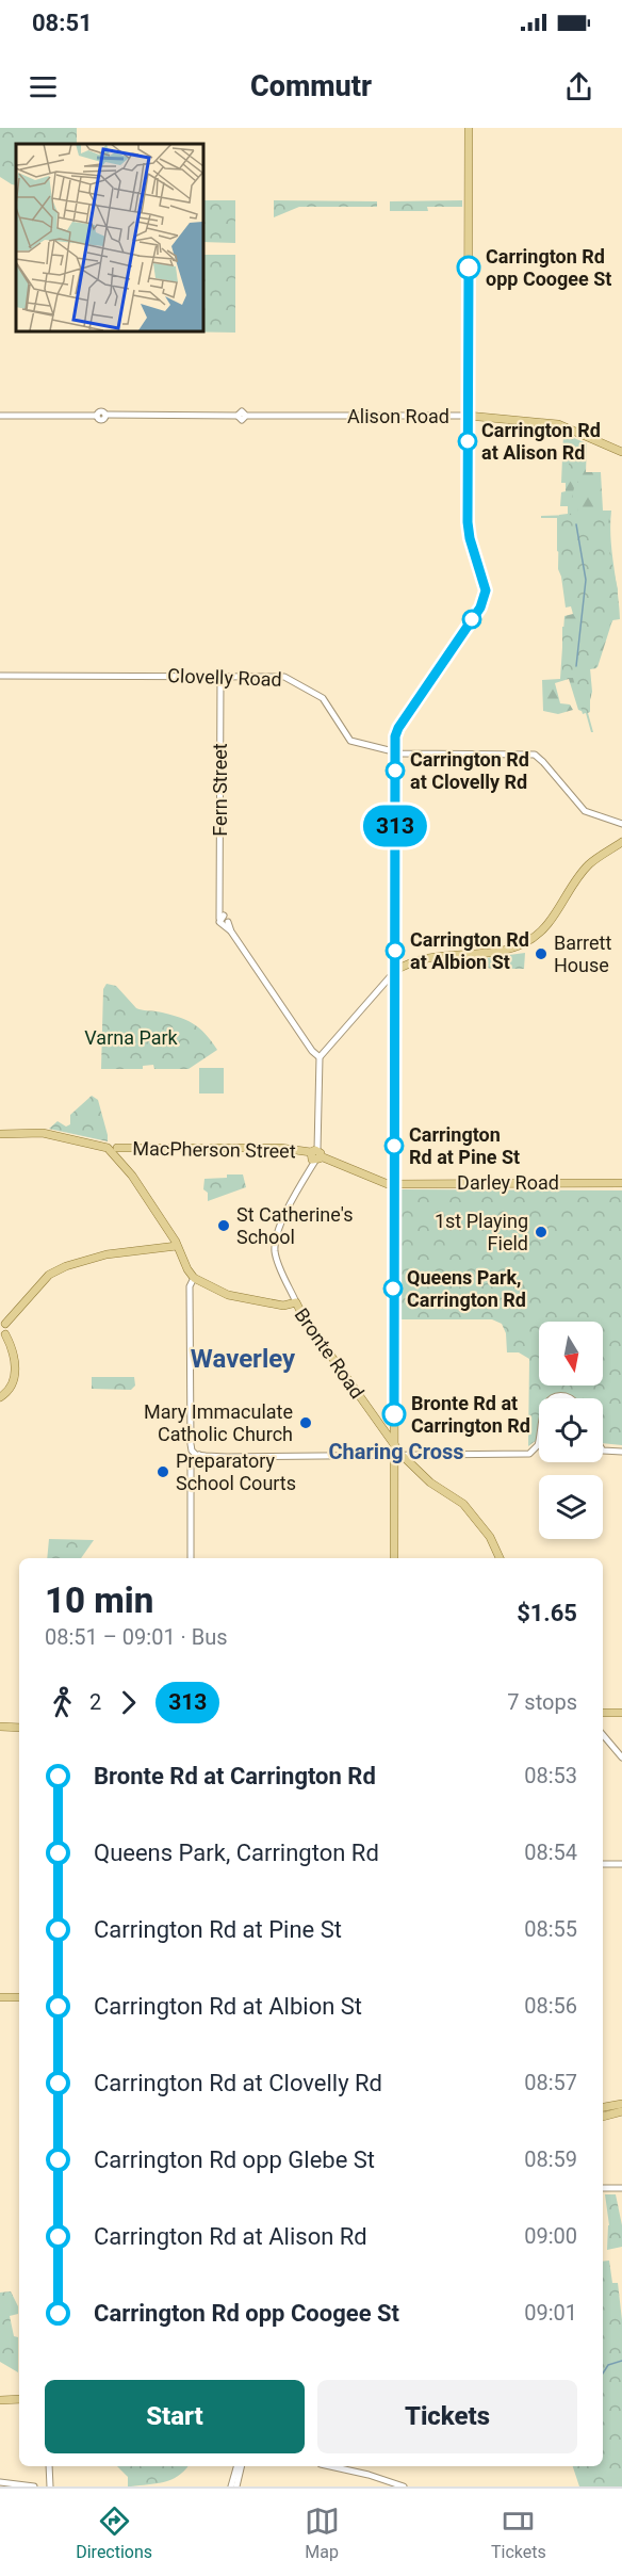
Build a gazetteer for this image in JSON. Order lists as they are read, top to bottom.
{
  "streets": {
    "main road": [
      "Alison Road",
      "MacPherson Street",
      "Darley Road",
      "Bronte Road"
    ],
    "street": ["Clovelly Road", "Fern Street"]
  },
  "crossings": [
    ["Clovelly Road", "Fern Street"],
    ["MacPherson Street", "Darley Road"],
    ["MacPherson Street", "Bronte Road"]
  ],
  "districts": ["Waverley", "Charing Cross"],
  "parks": ["Varna Park"],
  "places": [
    "Carrington Rd opp Coogee St",
    "Carrington Rd at Alison Rd",
    "Carrington Rd at Clovelly Rd",
    "Carrington Rd at Albion St",
    "Barrett House",
    "Carrington Rd at Pine St",
    "St Catherine's School",
    "1st Playing Field",
    "Queens Park, Carrington Rd",
    "Bronte Rd at Carrington Rd",
    "Mary Immaculate Catholic Church",
    "Preparatory School Courts"
  ],
  "lines": ["bus line 313"],
  "north": "bottom",
  "page": {
    "status": "08:51",
    "header": "Commutr",
    "on_map": "313",
    "heading": ["10 min", "08:51 – 09:01 · Bus", "$1.65"],
    "legs": ["2", "313", "7 stops"],
    "list": [
      {
        "name": "Bronte Rd at Carrington Rd",
        "value": "08:53"
      },
      {
        "name": "Queens Park, Carrington Rd",
        "value": "08:54"
      },
      {
        "name": "Carrington Rd at Pine St",
        "value": "08:55"
      },
      {
        "name": "Carrington Rd at Albion St",
        "value": "08:56"
      },
      {
        "name": "Carrington Rd at Clovelly Rd",
        "value": "08:57"
      },
      {
        "name": "Carrington Rd opp Glebe St",
        "value": "08:59"
      },
      {
        "name": "Carrington Rd at Alison Rd",
        "value": "09:00"
      },
      {
        "name": "Carrington Rd opp Coogee St",
        "value": "09:01"
      }
    ],
    "buttons": ["Start", "Tickets"],
    "tabs": ["Directions", "Map", "Tickets"]
  }
}
